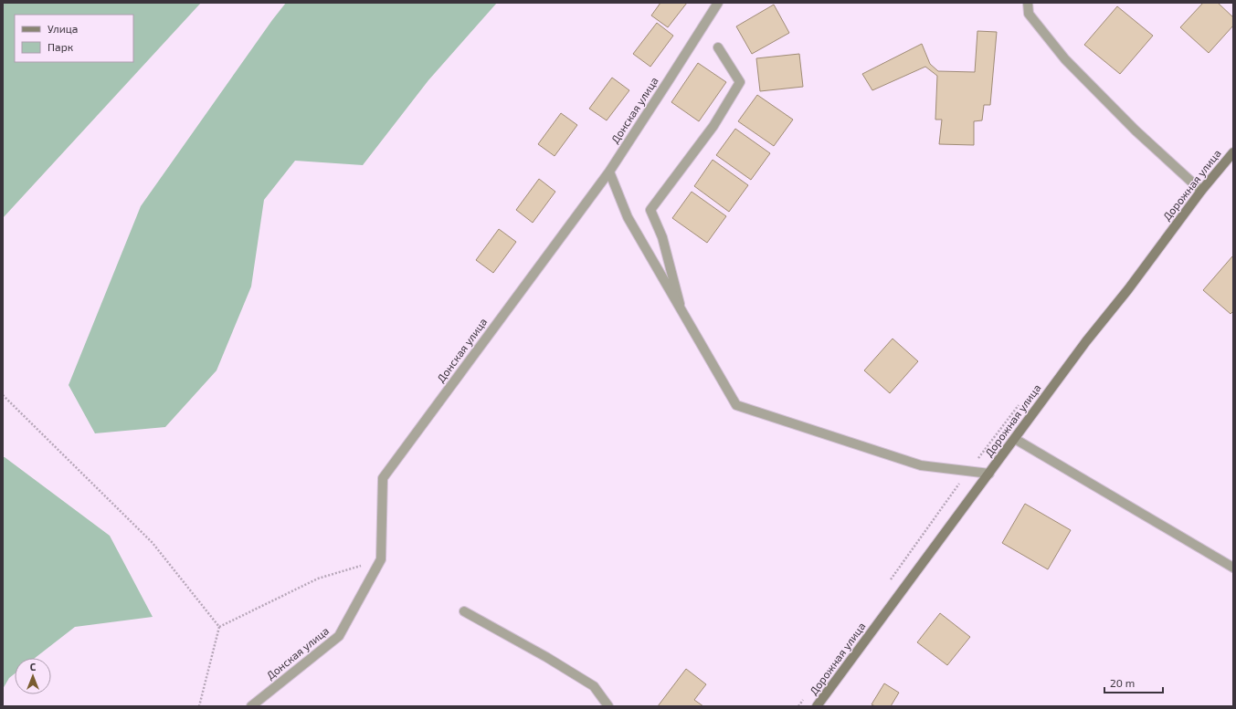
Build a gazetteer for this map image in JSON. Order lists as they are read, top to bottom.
{
  "streets": {
    "street": ["Донская улица", "Дорожная улица"]
  },
  "legend": ["Улица", "Парк"],
  "scale_bar": "20 m",
  "north": "top"
}
